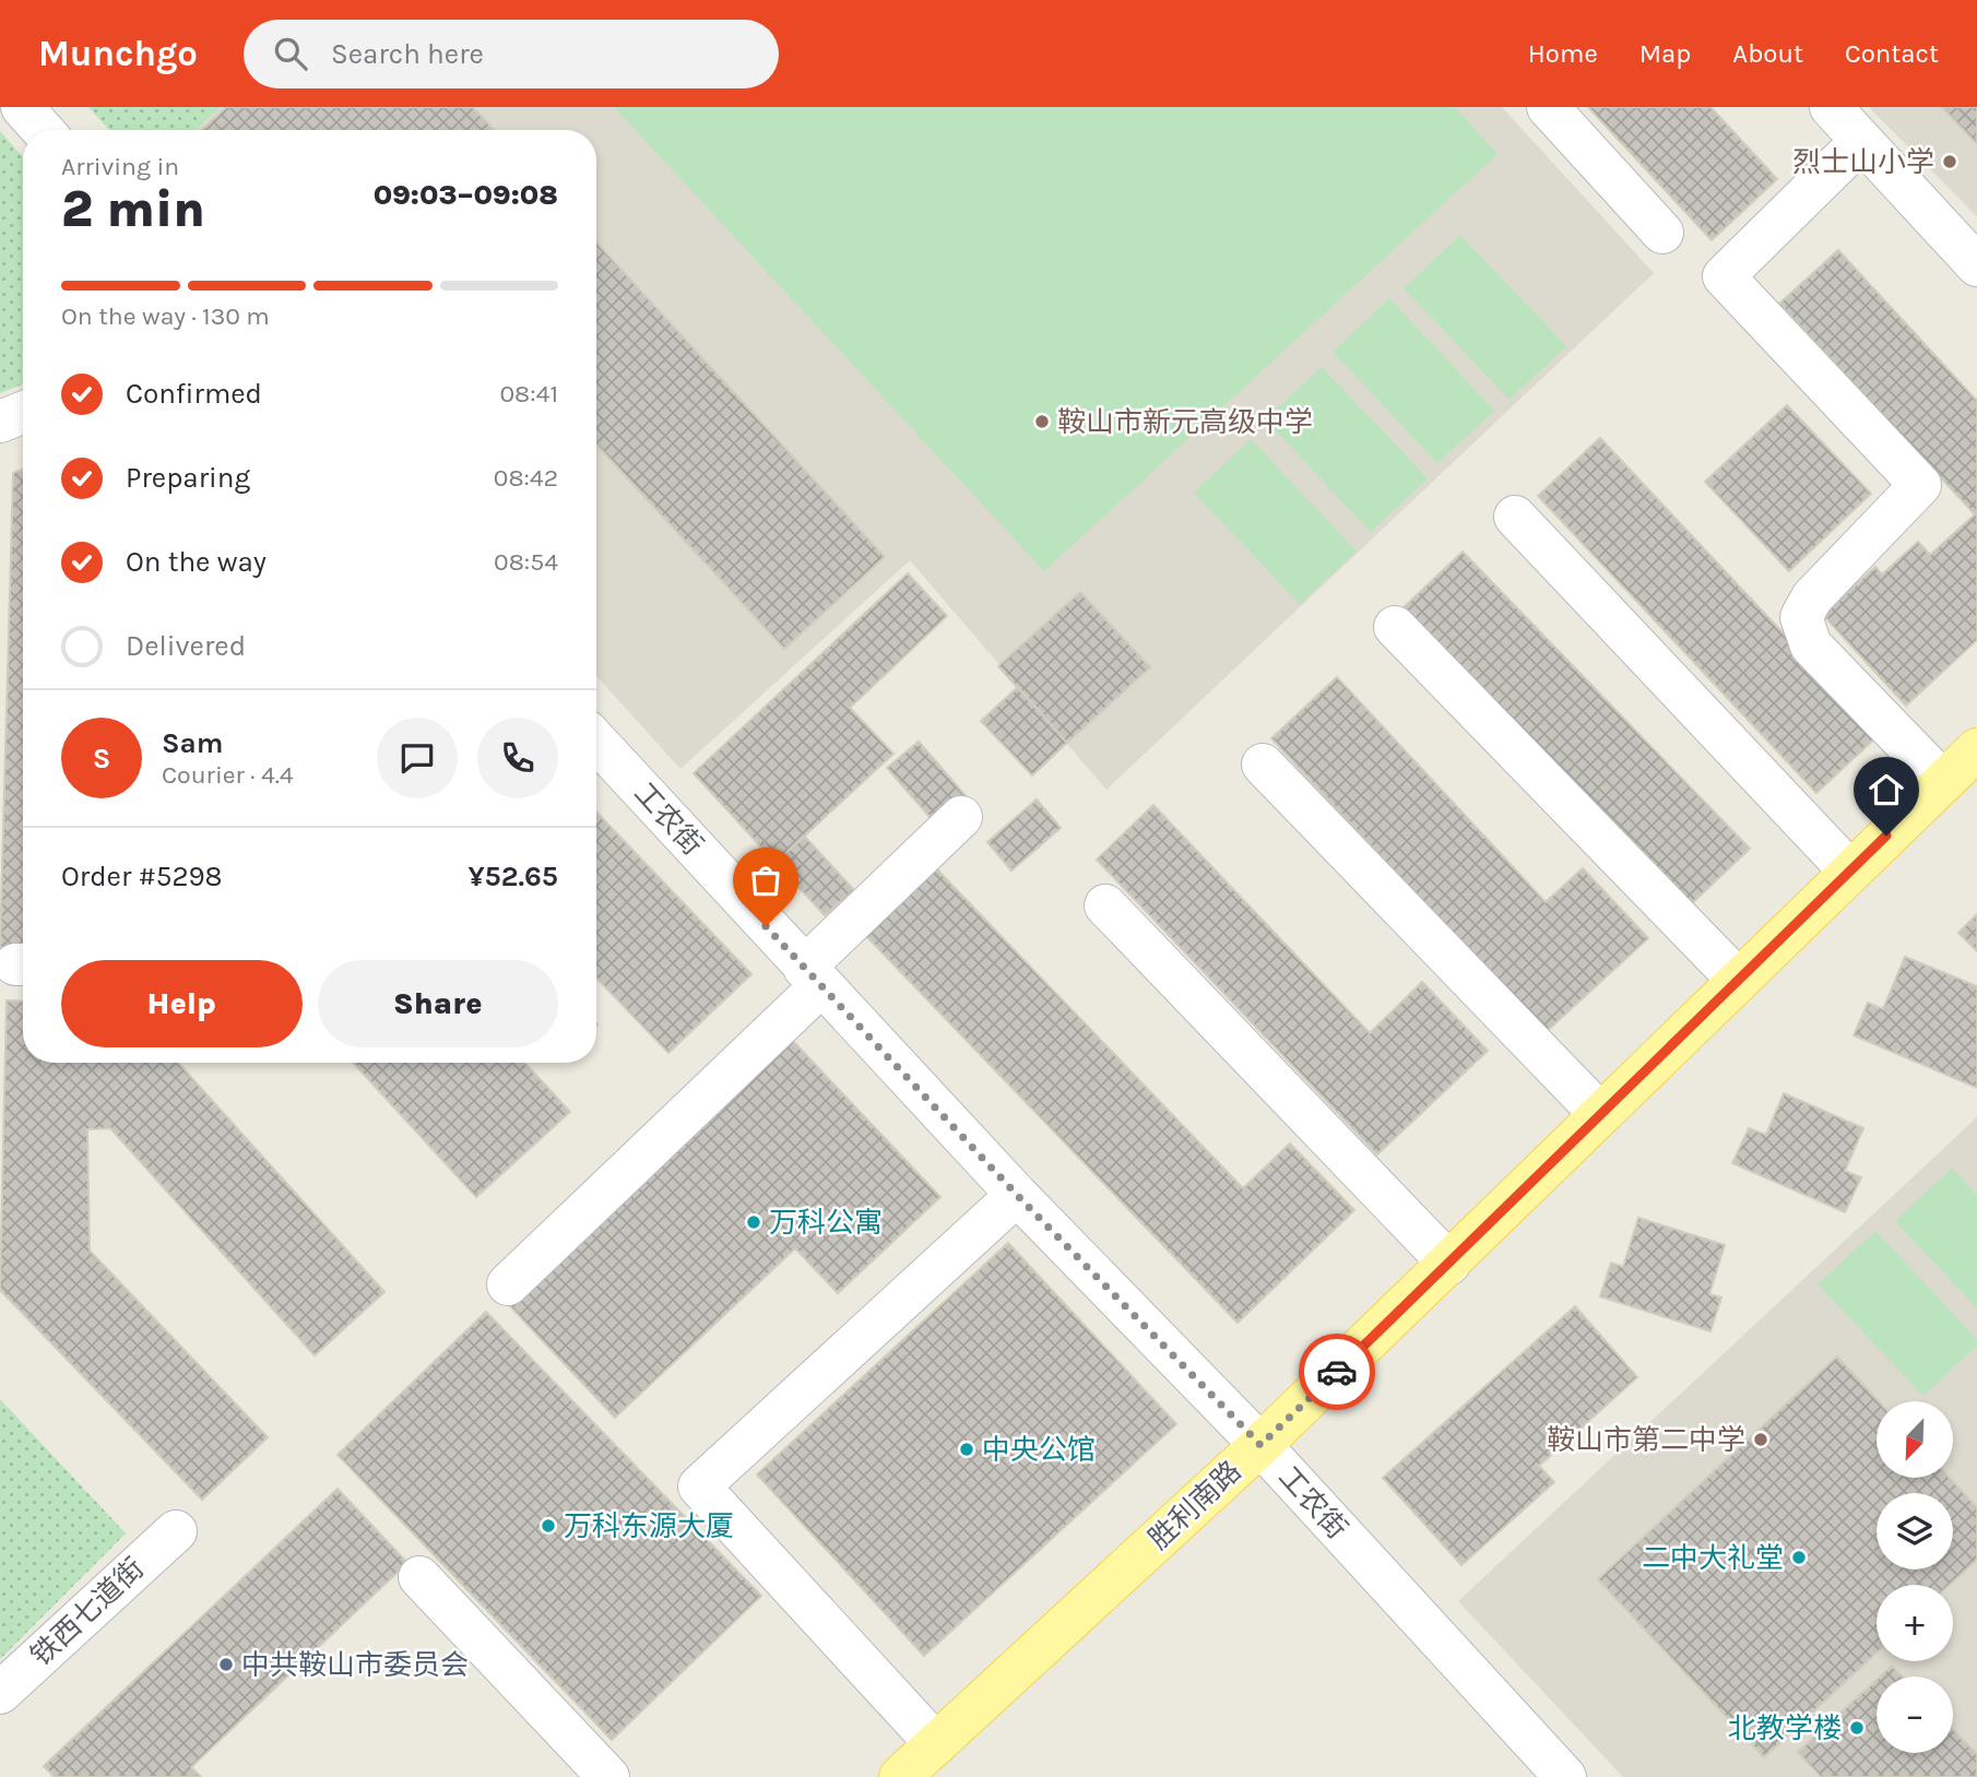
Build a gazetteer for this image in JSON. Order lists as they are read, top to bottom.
{
  "streets": {
    "main road": ["胜利南路"],
    "street": ["工农街", "铁西七道街"]
  },
  "crossings": [
    ["工农街", "胜利南路"]
  ],
  "places": [
    "烈士山小学",
    "鞍山市新元高级中学",
    "万科公寓",
    "鞍山市第二中学",
    "中央公馆",
    "万科东源大厦",
    "二中大礼堂",
    "中共鞍山市委员会",
    "北教学楼"
  ],
  "north": "bottom left",
  "page": {
    "header": "Munchgo",
    "search": "Search here",
    "nav": [
      "Home",
      "Map",
      "About",
      "Contact"
    ],
    "heading": ["2 min", "Arriving in", "09:03–09:08"],
    "panel": [
      "Sam",
      "Courier · 4.4",
      "Order #5298",
      "¥52.65"
    ],
    "bar": "On the way · 130 m",
    "list": [
      ["Confirmed", "08:41"],
      ["Preparing", "08:42"],
      ["On the way", "08:54"],
      "Delivered"
    ],
    "round": "S",
    "buttons": ["Help", "Share"],
    "map_buttons": ["+", "−"]
  }
}
